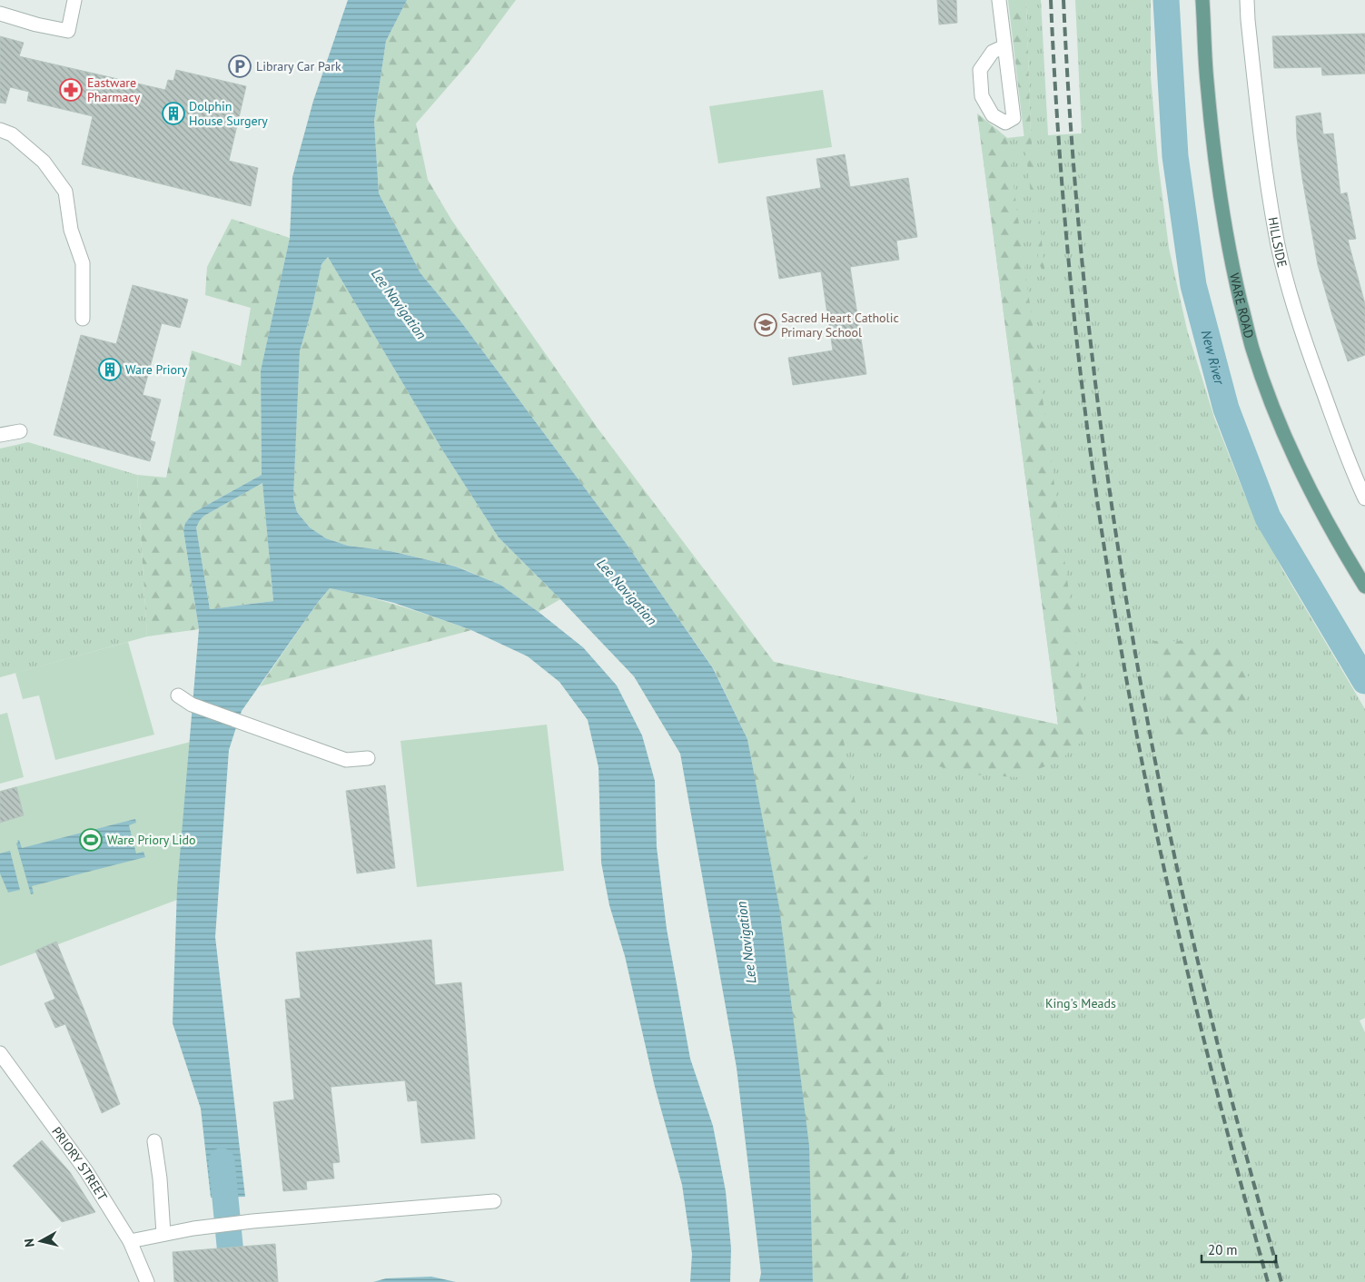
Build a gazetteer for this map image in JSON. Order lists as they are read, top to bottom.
{
  "streets": {
    "main road": ["WARE ROAD"],
    "street": ["HILLSIDE", "PRIORY STREET"]
  },
  "water": ["Lee Navigation", "New River"],
  "parks": ["King's Meads"],
  "places": {
    "parking": ["Library Car Park"],
    "pharmacy": ["Eastware Pharmacy"],
    "building": ["Dolphin House Surgery", "Ware Priory"],
    "school or university": ["Sacred Heart Catholic Primary School"],
    "sports": ["Ware Priory Lido"]
  },
  "scale_bar": "20 m",
  "north": "left"
}
